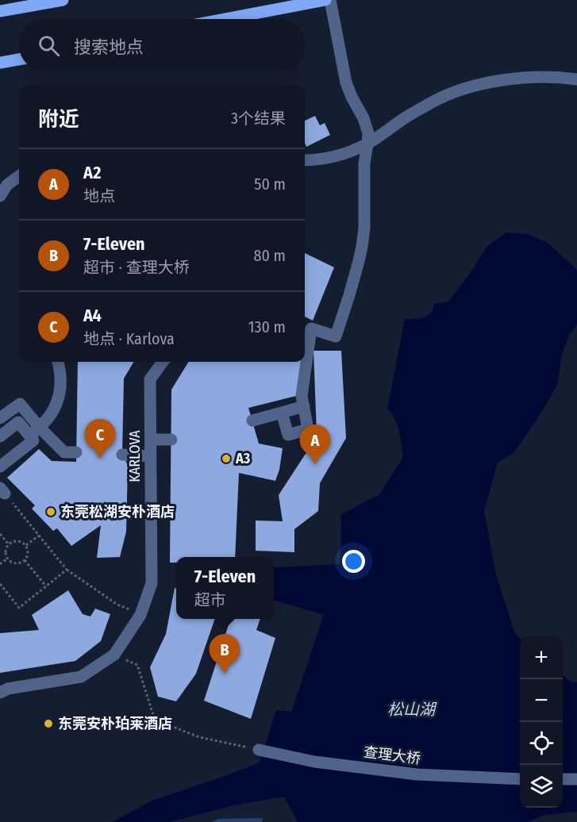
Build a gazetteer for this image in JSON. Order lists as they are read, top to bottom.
{
  "streets": {
    "street": ["KARLOVA", "查理大桥"]
  },
  "water": ["松山湖"],
  "places": ["A3", "东莞松湖安朴酒店", "东莞安朴珀莱酒店"],
  "page": {
    "search": "搜索地点",
    "heading": ["附近", "3个结果"],
    "list": [
      {
        "mark": "A",
        "name": "A2",
        "note": "地点",
        "value": "50 m"
      },
      {
        "mark": "B",
        "name": "7-Eleven",
        "note": "超市 · 查理大桥",
        "value": "80 m"
      },
      {
        "mark": "C",
        "name": "A4",
        "note": "地点 · Karlova",
        "value": "130 m"
      }
    ],
    "pins": ["C", "A", "B"],
    "popup": ["7-Eleven", "超市"],
    "map_buttons": ["+", "−"]
  }
}
